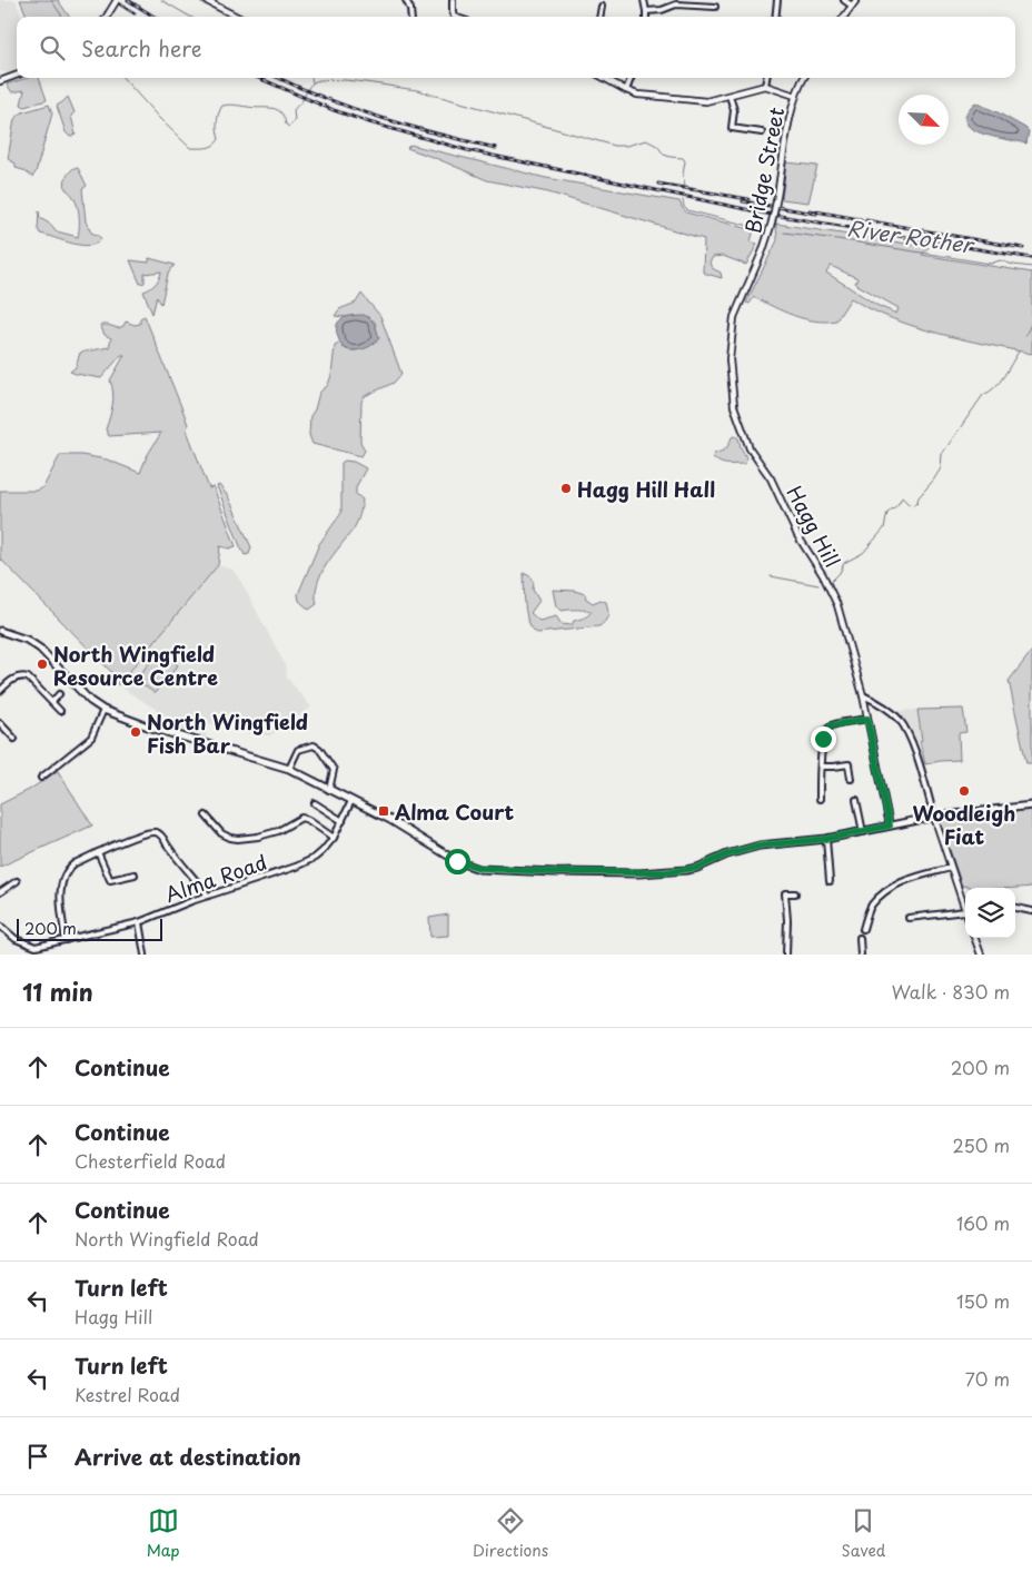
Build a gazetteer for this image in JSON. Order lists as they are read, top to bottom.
{
  "streets": {
    "street": ["Bridge Street", "Hagg Hill", "Alma Road"]
  },
  "crossings": [
    ["Bridge Street", "Hagg Hill"]
  ],
  "water": ["River Rother"],
  "places": {
    "other": [
      "Hagg Hill Hall",
      "North Wingfield Resource Centre",
      "North Wingfield Fish Bar",
      "Woodleigh Fiat"
    ],
    "transit": ["Alma Court"]
  },
  "scale_bar": "200 m",
  "north": "bottom right",
  "page": {
    "search": "Search here",
    "scale": "200 m",
    "heading": ["11 min", "Walk · 830 m"],
    "list": [
      ["Continue", "200 m"],
      ["Continue", "Chesterfield Road", "250 m"],
      ["Continue", "North Wingfield Road", "160 m"],
      ["Turn left", "Hagg Hill", "150 m"],
      ["Turn left", "Kestrel Road", "70 m"],
      "Arrive at destination"
    ],
    "nav": ["Map", "Directions", "Saved"]
  }
}
